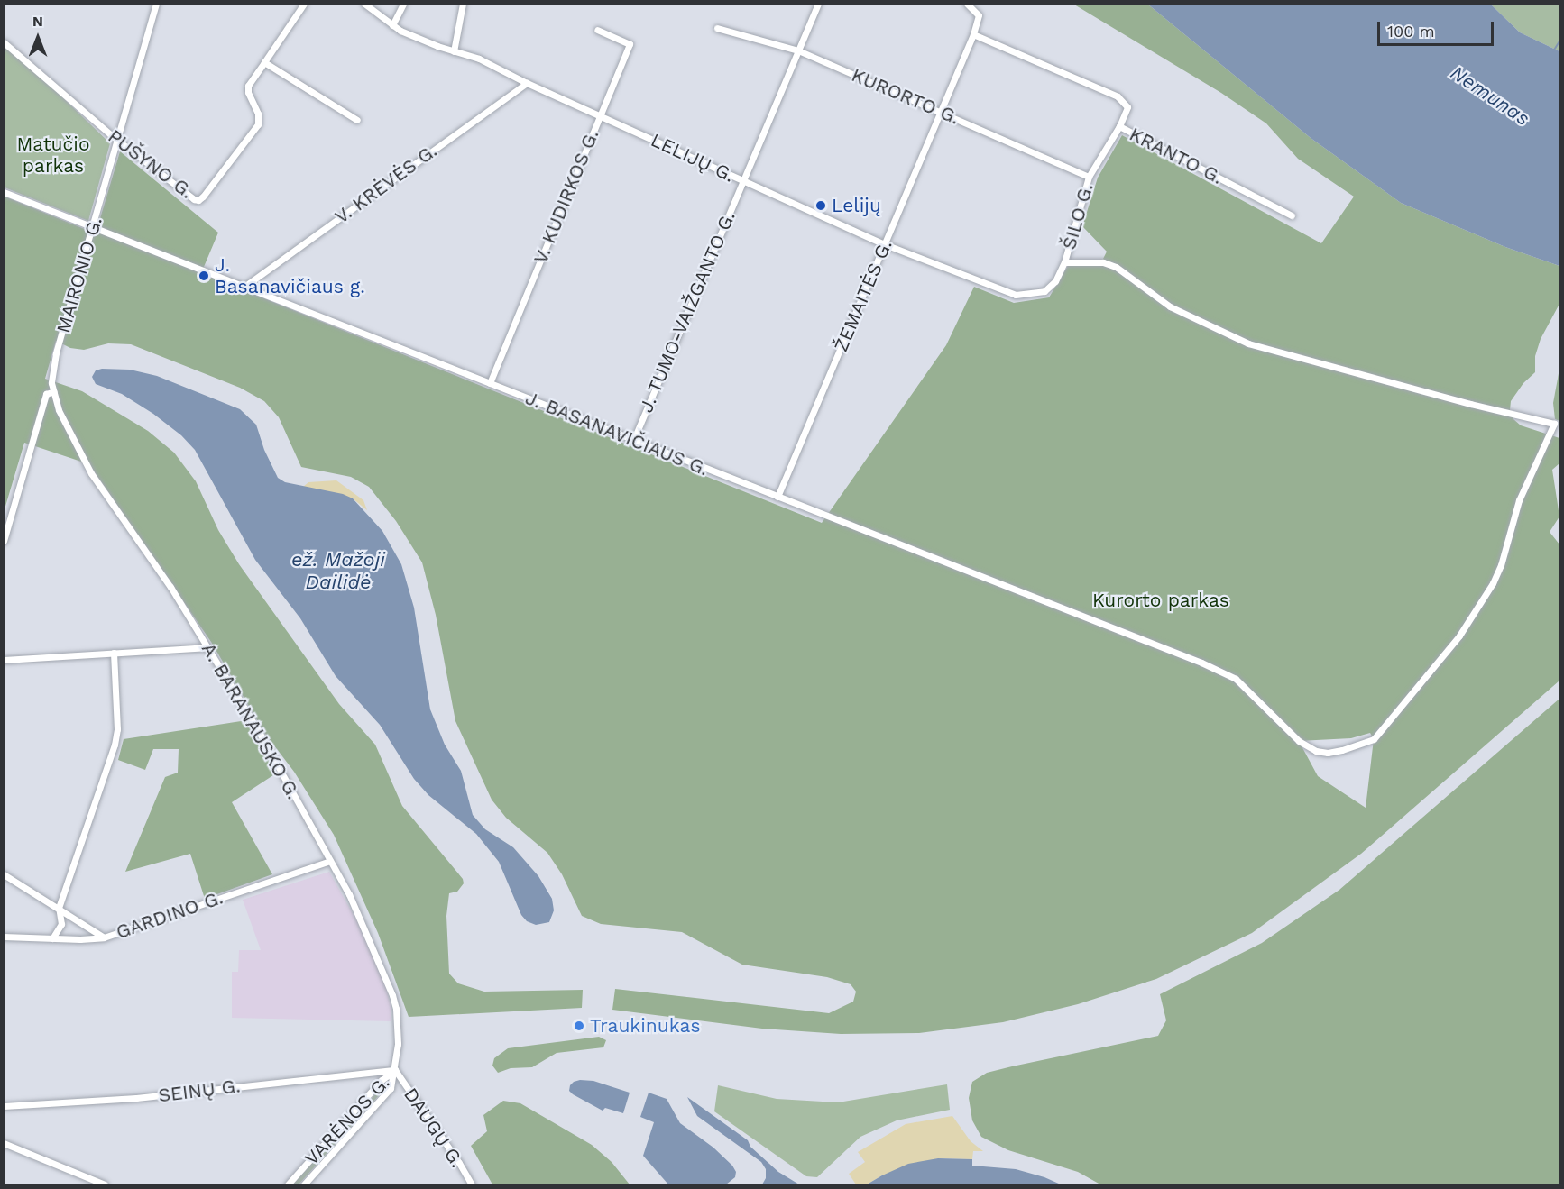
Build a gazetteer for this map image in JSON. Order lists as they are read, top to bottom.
{
  "streets": {
    "street": [
      "KURORTO G.",
      "KRANTO G.",
      "LELIJŲ G.",
      "PUŠYNO G.",
      "V. KRĖVĖS G.",
      "V. KUDIRKOS G.",
      "ŠILO G.",
      "MAIRONIO G.",
      "ŽEMAITĖS G.",
      "J. TUMO-VAIŽGANTO G.",
      "J. BASANAVIČIAUS G.",
      "A. BARANAUSKO G.",
      "GARDINO G.",
      "SEINŲ G.",
      "VARĖNOS G.",
      "DAUGŲ G."
    ]
  },
  "crossings": [
    ["KURORTO G.", "ŠILO G."],
    ["KURORTO G.", "ŽEMAITĖS G."],
    ["KURORTO G.", "J. TUMO-VAIŽGANTO G."],
    ["KRANTO G.", "ŠILO G."],
    ["KRANTO G.", "ŽEMAITĖS G."],
    ["LELIJŲ G.", "V. KRĖVĖS G."],
    ["LELIJŲ G.", "V. KUDIRKOS G."],
    ["LELIJŲ G.", "ŠILO G."],
    ["LELIJŲ G.", "ŽEMAITĖS G."],
    ["LELIJŲ G.", "J. TUMO-VAIŽGANTO G."],
    ["PUŠYNO G.", "MAIRONIO G."],
    ["V. KRĖVĖS G.", "J. BASANAVIČIAUS G."],
    ["V. KUDIRKOS G.", "J. BASANAVIČIAUS G."],
    ["ŠILO G.", "J. BASANAVIČIAUS G."],
    ["MAIRONIO G.", "J. BASANAVIČIAUS G."],
    ["MAIRONIO G.", "A. BARANAUSKO G."],
    ["ŽEMAITĖS G.", "J. BASANAVIČIAUS G."],
    ["J. TUMO-VAIŽGANTO G.", "J. BASANAVIČIAUS G."],
    ["A. BARANAUSKO G.", "GARDINO G."],
    ["A. BARANAUSKO G.", "SEINŲ G."],
    ["A. BARANAUSKO G.", "VARĖNOS G."],
    ["A. BARANAUSKO G.", "DAUGŲ G."],
    ["SEINŲ G.", "VARĖNOS G."],
    ["SEINŲ G.", "DAUGŲ G."],
    ["VARĖNOS G.", "DAUGŲ G."]
  ],
  "water": ["Nemunas", "ež. Mažoji Dailidė"],
  "parks": ["Matučio parkas", "Kurorto parkas"],
  "places": ["Lelijų", "J. Basanavičiaus g.", "Traukinukas"],
  "scale_bar": "100 m",
  "north": "top"
}
